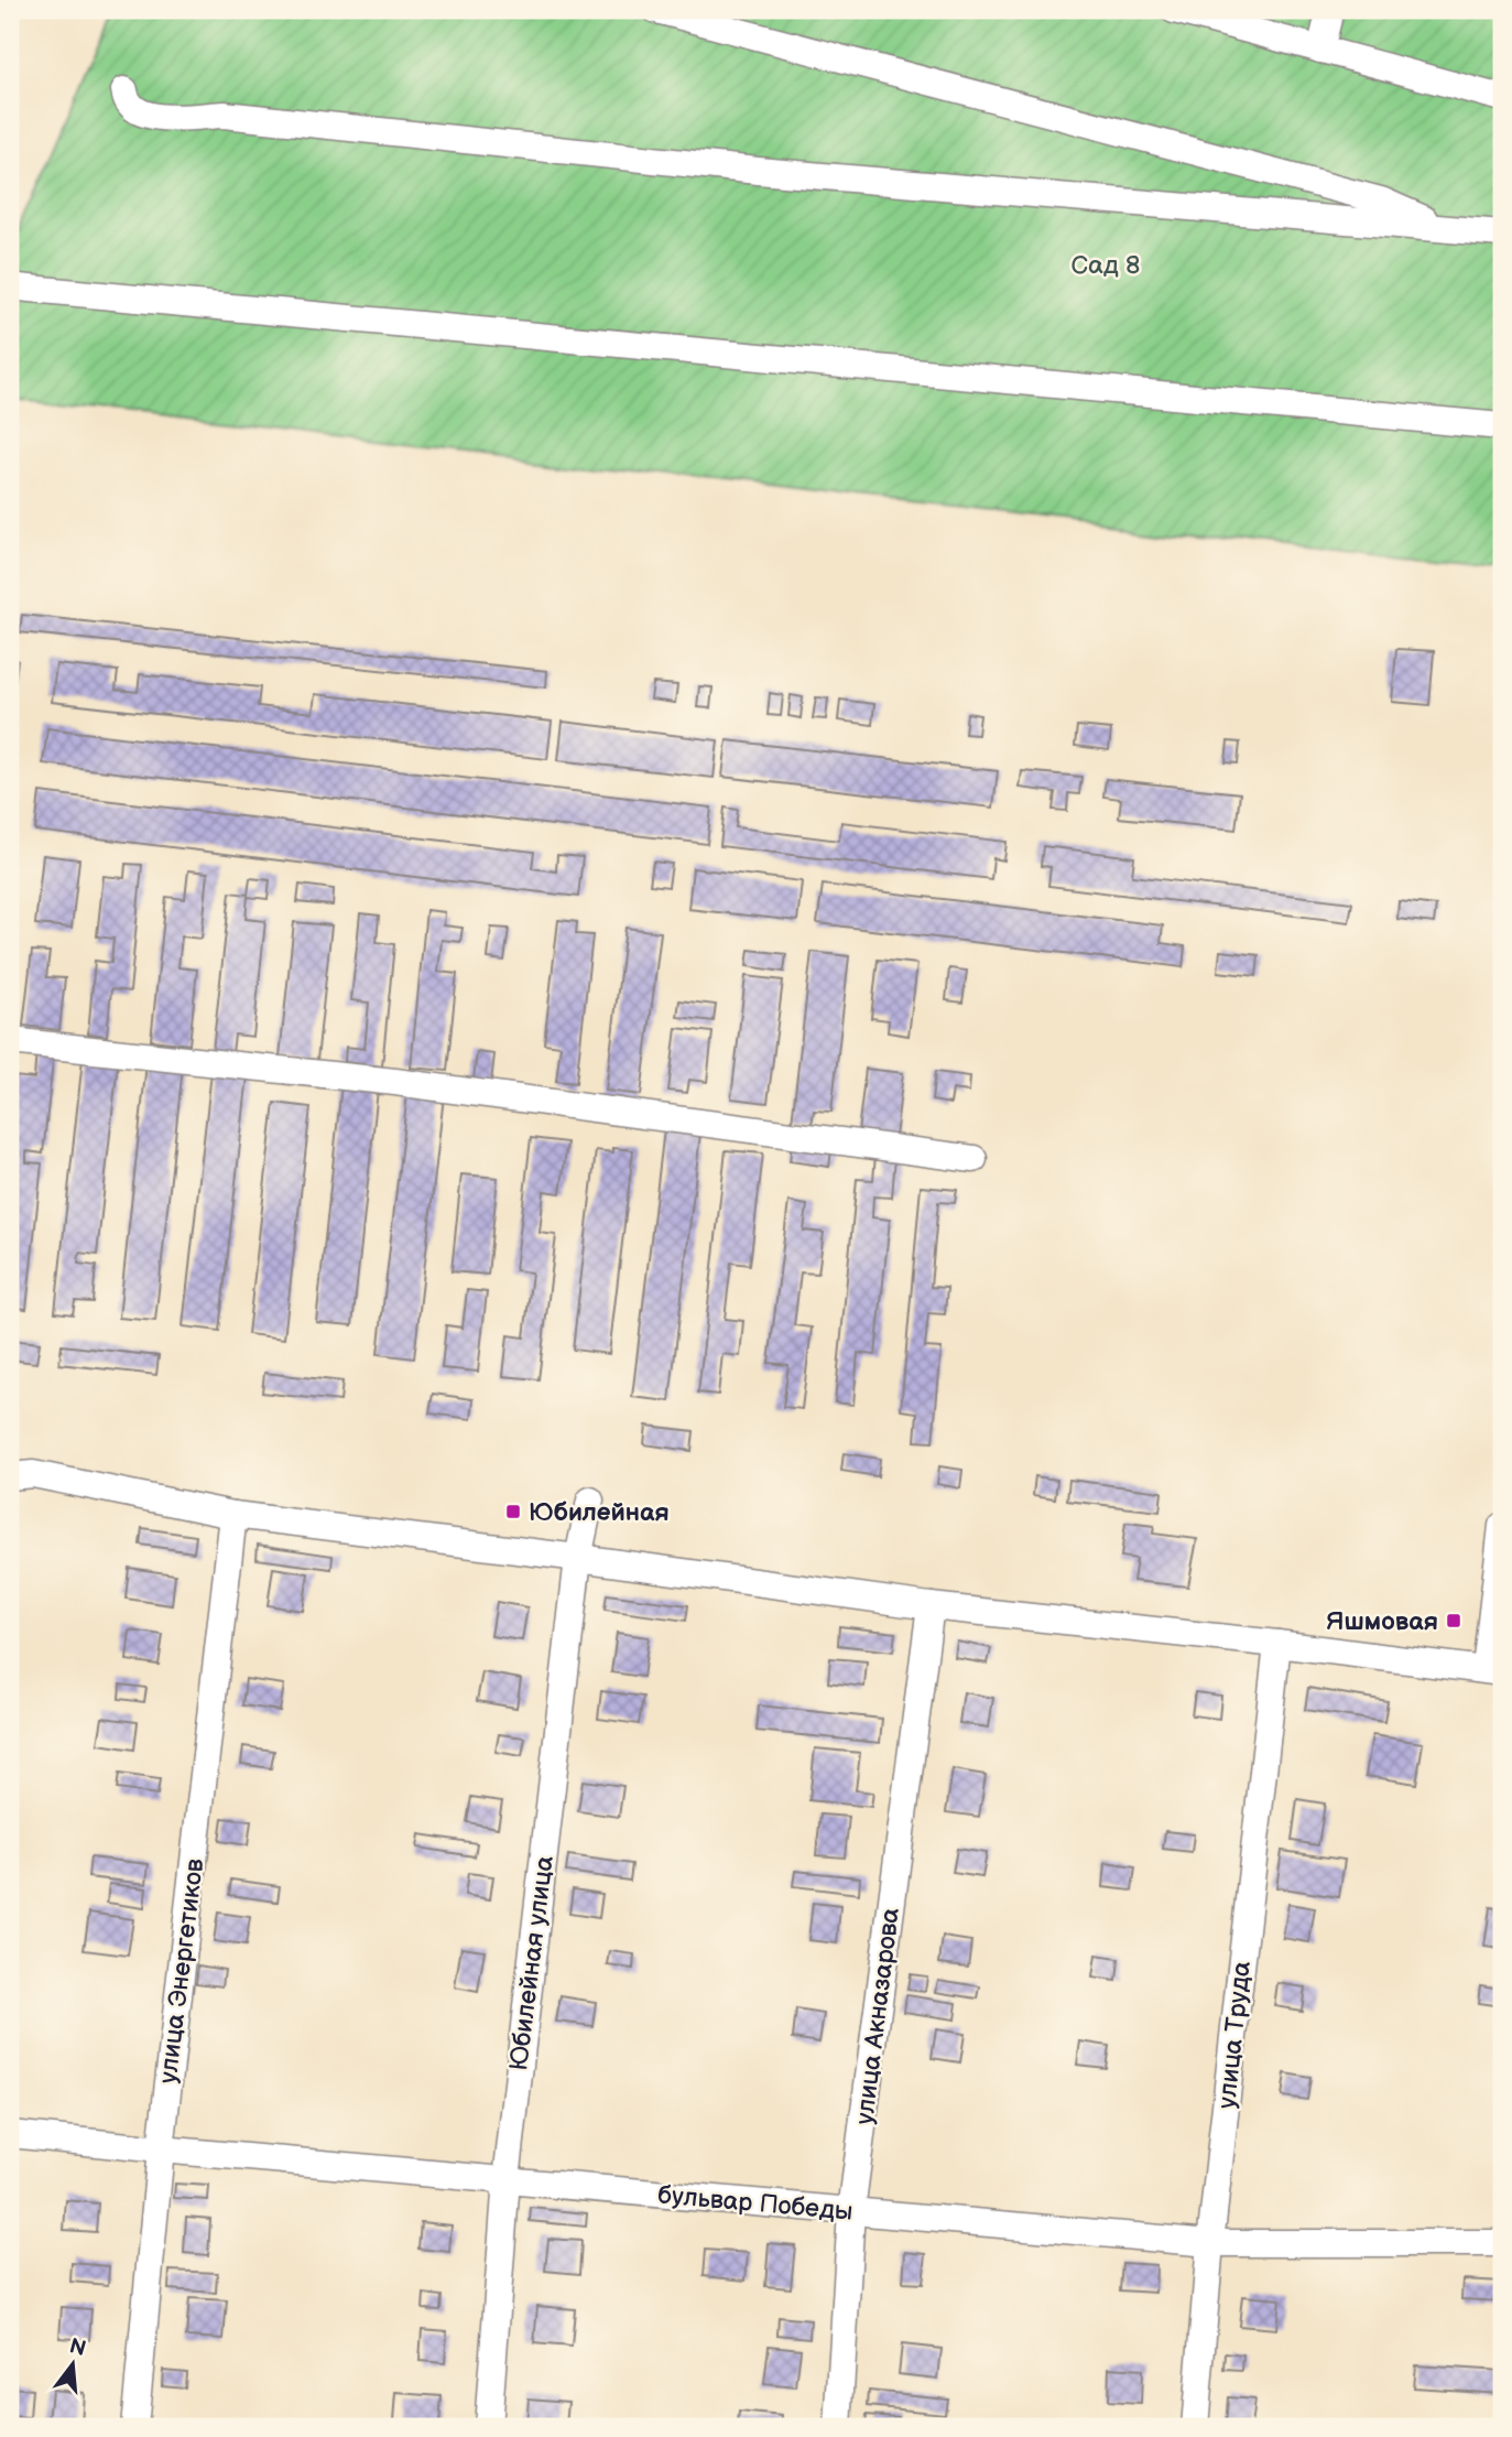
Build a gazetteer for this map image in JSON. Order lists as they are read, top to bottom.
{
  "streets": {
    "street": [
      "Юбилейная улица",
      "улица Энергетиков",
      "улица Акназарова",
      "улица Труда",
      "бульвар Победы"
    ]
  },
  "crossings": [
    ["Юбилейная улица", "бульвар Победы"],
    ["улица Энергетиков", "бульвар Победы"],
    ["улица Акназарова", "бульвар Победы"],
    ["улица Труда", "бульвар Победы"]
  ],
  "parks": ["Сад 8"],
  "places": {
    "transit": ["Юбилейная", "Яшмовая"]
  },
  "north": "top"
}
